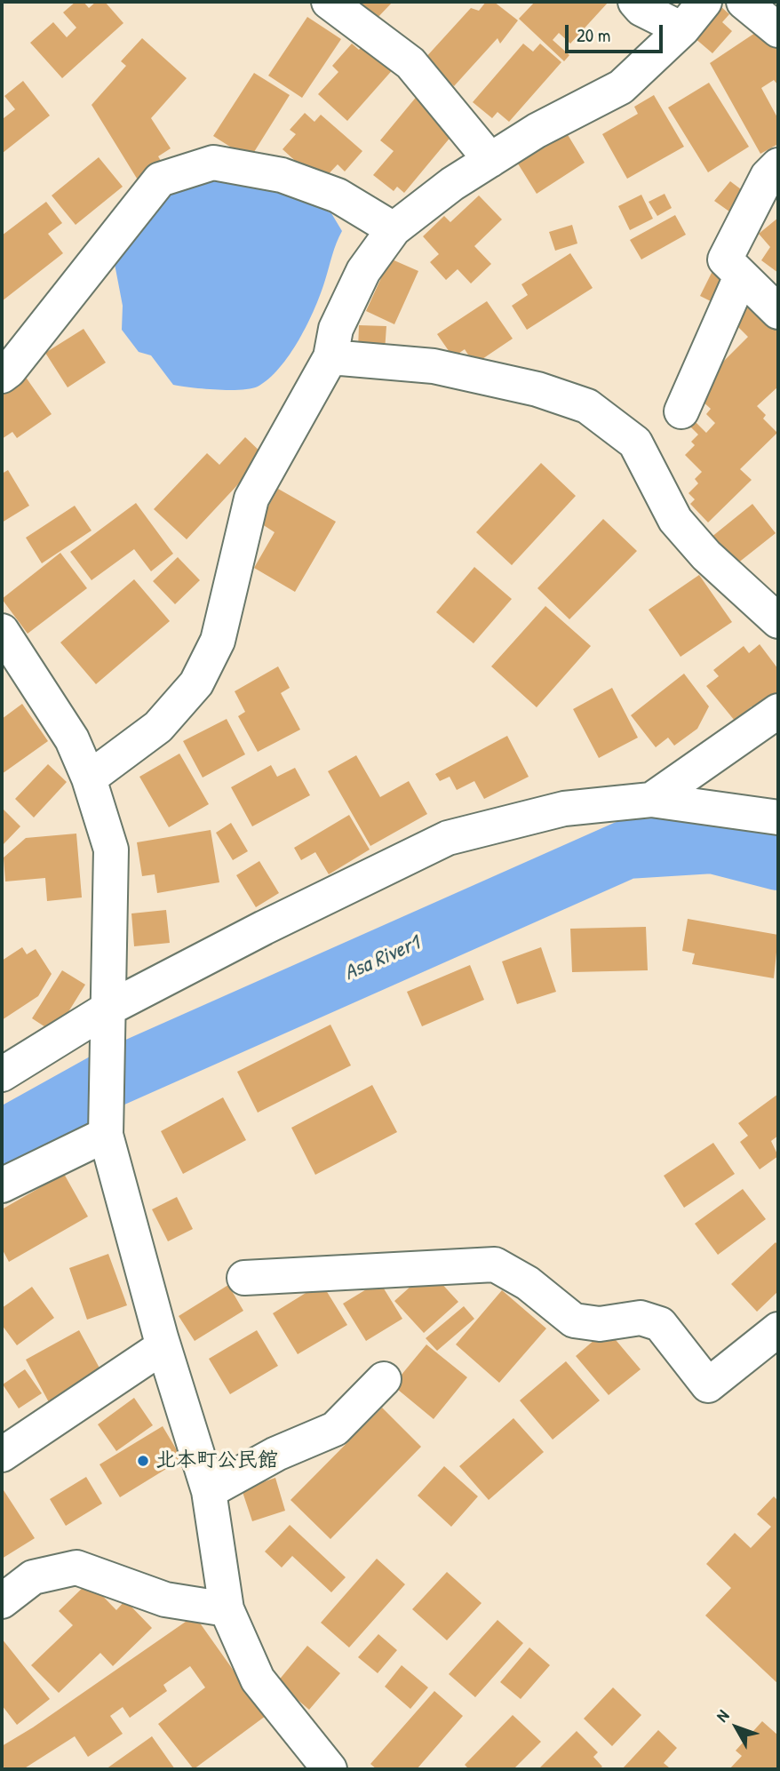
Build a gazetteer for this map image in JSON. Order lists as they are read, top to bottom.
{
  "water": ["Asa River1"],
  "places": ["北本町公民館"],
  "scale_bar": "20 m",
  "north": "top left"
}
